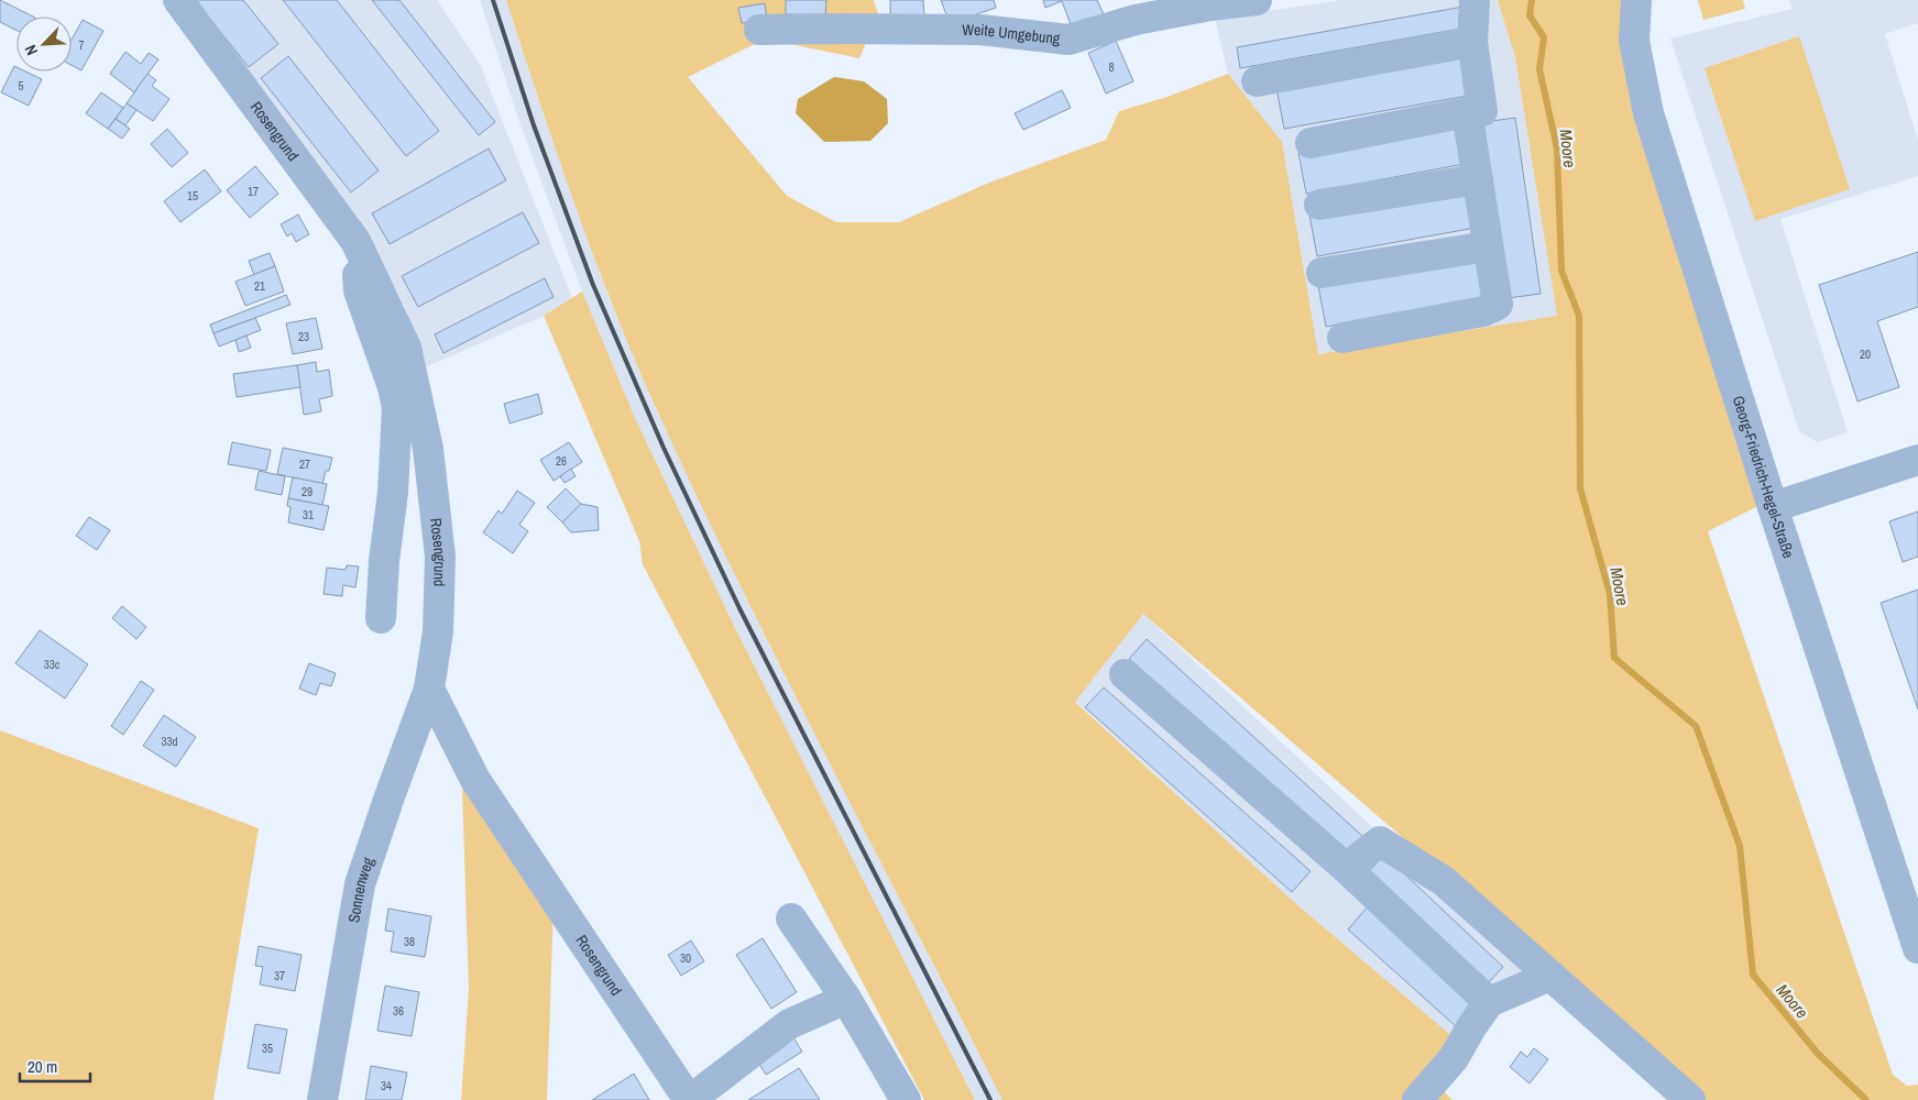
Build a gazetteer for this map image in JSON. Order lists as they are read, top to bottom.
{
  "streets": {
    "street": [
      "Weite Umgebung",
      "Rosengrund",
      "Georg-Friedrich-Hegel-Straße",
      "Sonnenweg"
    ]
  },
  "crossings": [
    ["Rosengrund", "Sonnenweg"]
  ],
  "water": ["Moore"],
  "house_numbers": [
    "7",
    "8",
    "5",
    "17",
    "15",
    "21",
    "23",
    "20",
    "26",
    "27",
    "29",
    "31",
    "33c",
    "33d",
    "38",
    "30",
    "37",
    "36",
    "35",
    "34"
  ],
  "scale_bar": "20 m",
  "north": "bottom left"
}
